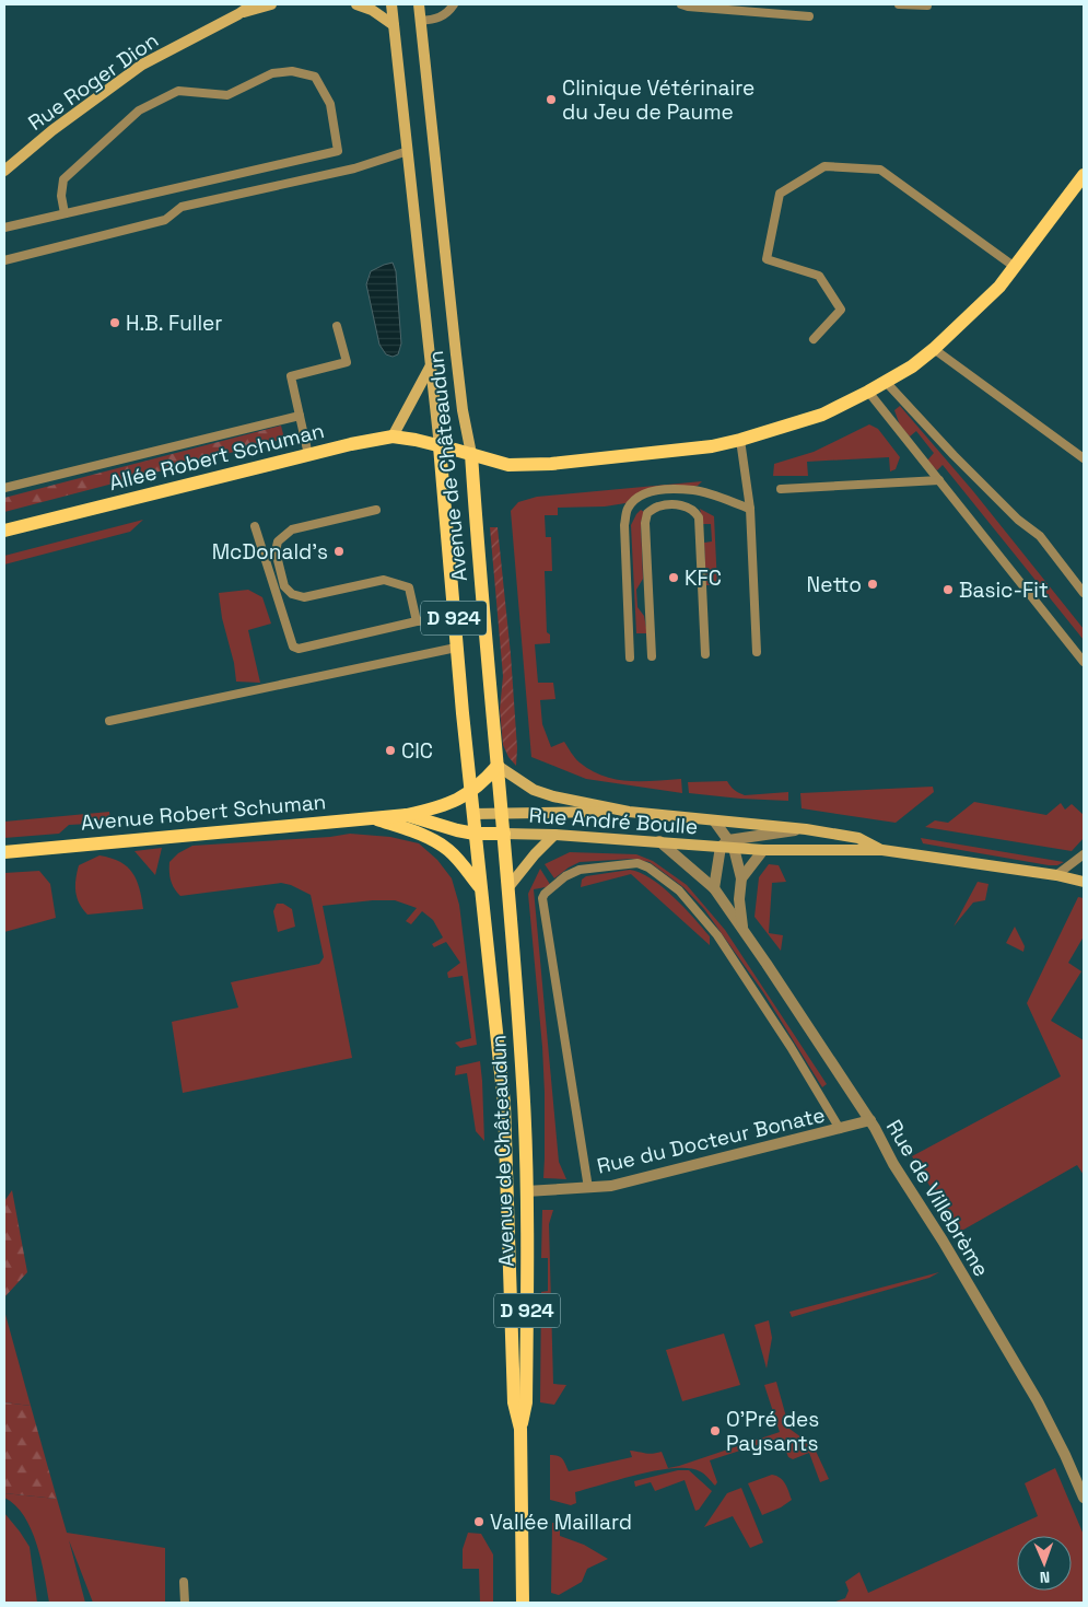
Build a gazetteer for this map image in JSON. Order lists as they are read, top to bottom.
{
  "streets": {
    "main road": [
      "Allée Robert Schuman",
      "Avenue de Châteaudun",
      "D 924",
      "Avenue Robert Schuman"
    ],
    "street": [
      "Rue Roger Dion",
      "Rue André Boulle",
      "Rue du Docteur Bonate",
      "Rue de Villebrème"
    ]
  },
  "crossings": [
    ["Allée Robert Schuman", "Avenue de Châteaudun"],
    ["Avenue de Châteaudun", "D 924"],
    ["Avenue de Châteaudun", "Avenue Robert Schuman"],
    ["Avenue de Châteaudun", "Rue André Boulle"],
    ["Avenue de Châteaudun", "Rue du Docteur Bonate"],
    ["Avenue Robert Schuman", "Rue André Boulle"],
    ["Rue André Boulle", "Rue de Villebrème"],
    ["Rue du Docteur Bonate", "Rue de Villebrème"]
  ],
  "places": [
    "Clinique Vétérinaire du Jeu de Paume",
    "H.B. Fuller",
    "McDonald's",
    "KFC",
    "Netto",
    "Basic-Fit",
    "CIC",
    "O'Pré des Paysants",
    "Vallée Maillard"
  ],
  "north": "bottom"
}
